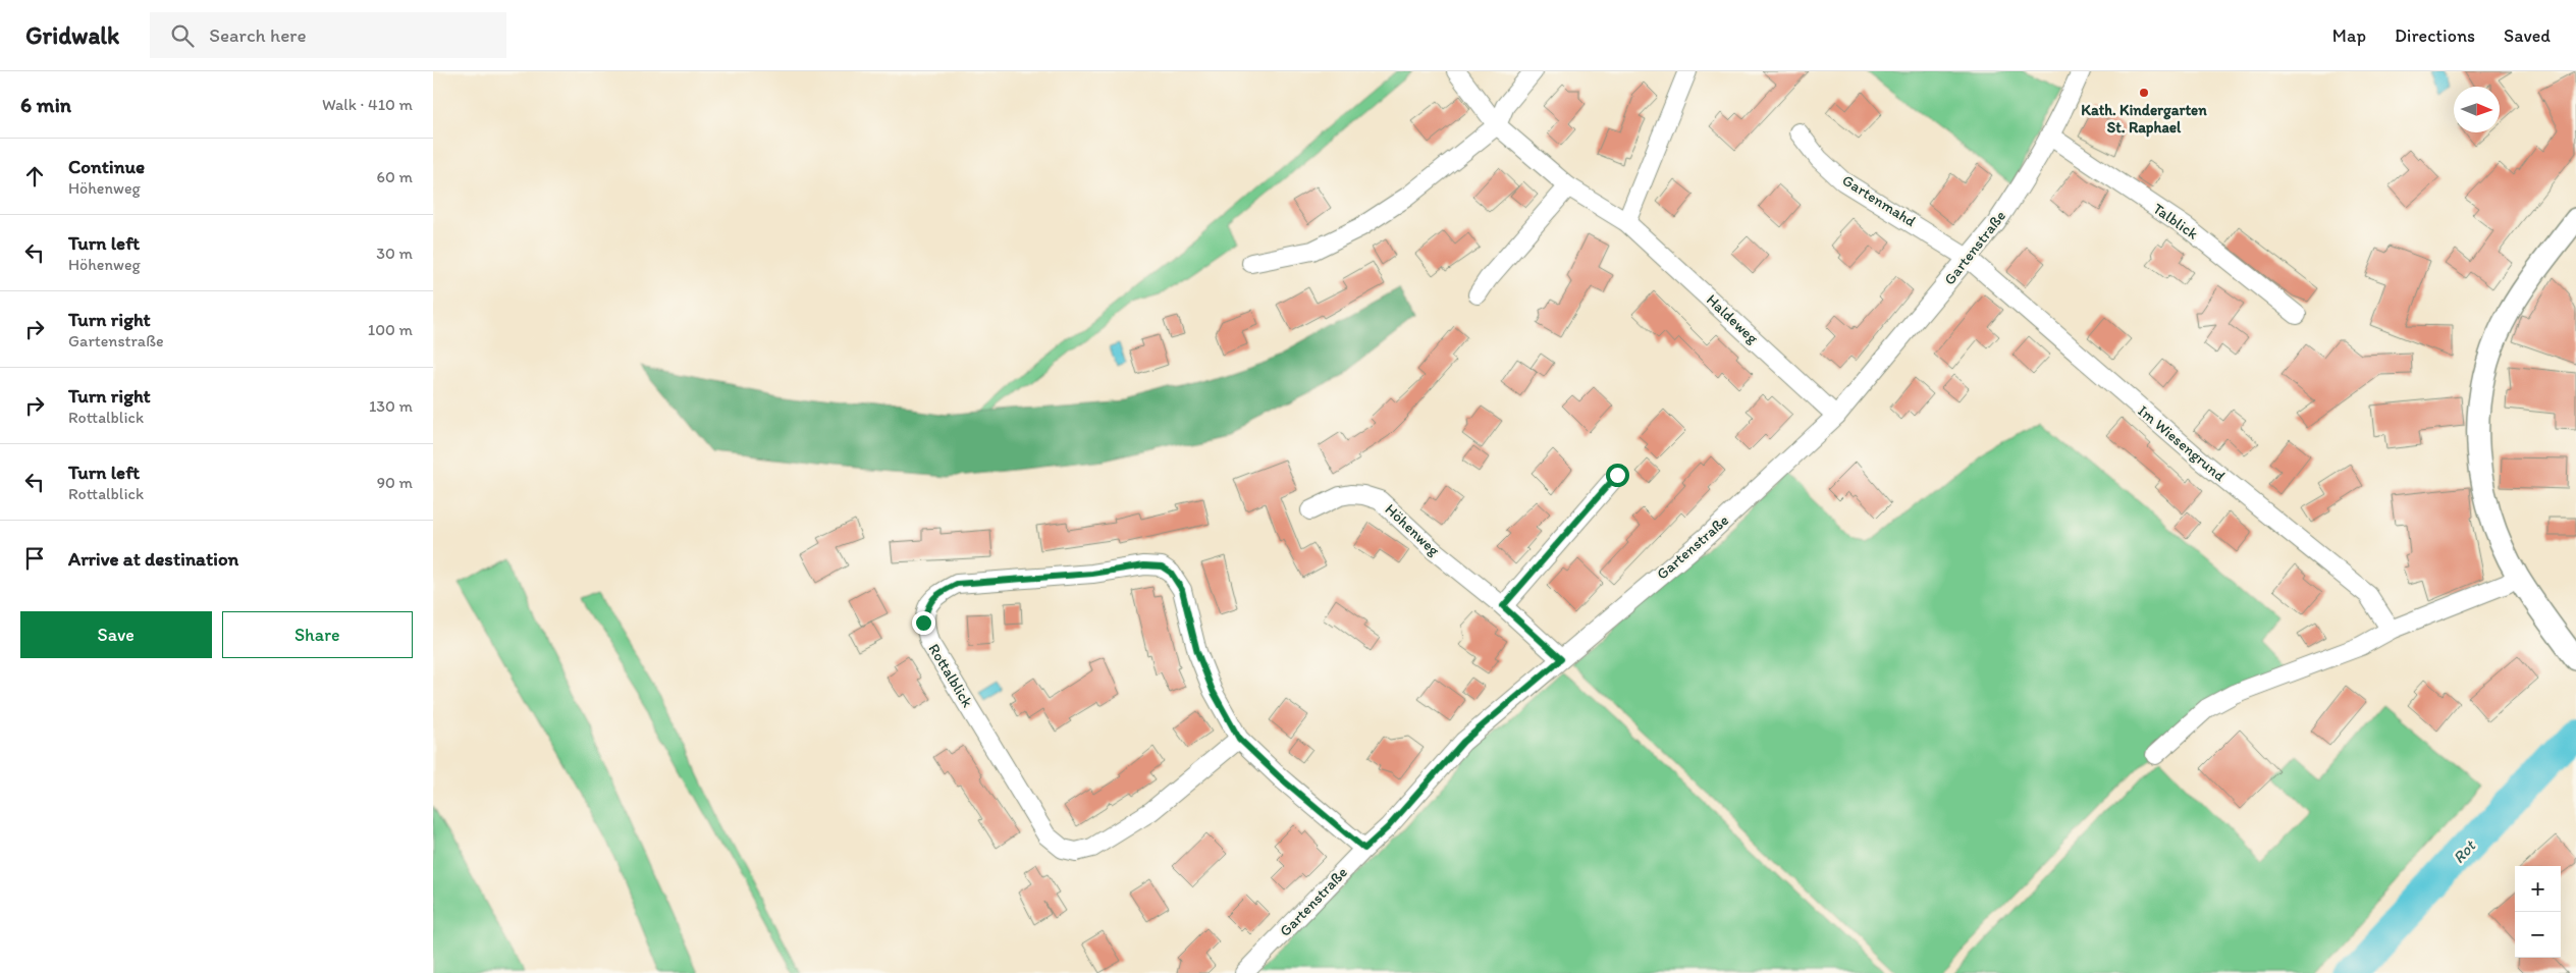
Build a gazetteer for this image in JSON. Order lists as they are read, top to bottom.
{
  "streets": {
    "street": [
      "Gartenmahd",
      "Talblick",
      "Gartenstraße",
      "Haldeweg",
      "Im Wiesengrund",
      "Höhenweg",
      "Rottalblick"
    ]
  },
  "crossings": [
    ["Gartenmahd", "Gartenstraße"],
    ["Gartenmahd", "Im Wiesengrund"],
    ["Talblick", "Gartenstraße"],
    ["Gartenstraße", "Haldeweg"],
    ["Gartenstraße", "Im Wiesengrund"],
    ["Gartenstraße", "Höhenweg"],
    ["Gartenstraße", "Rottalblick"]
  ],
  "water": ["Rot"],
  "places": ["Kath. Kindergarten St. Raphael"],
  "north": "right",
  "page": {
    "header": "Gridwalk",
    "search": "Search here",
    "nav": ["Map", "Directions", "Saved"],
    "heading": ["6 min", "Walk · 410 m"],
    "list": [
      ["Continue", "Höhenweg", "60 m"],
      ["Turn left", "Höhenweg", "30 m"],
      ["Turn right", "Gartenstraße", "100 m"],
      ["Turn right", "Rottalblick", "130 m"],
      ["Turn left", "Rottalblick", "90 m"],
      "Arrive at destination"
    ],
    "buttons": ["Save", "Share"],
    "map_buttons": ["+", "−"]
  }
}
